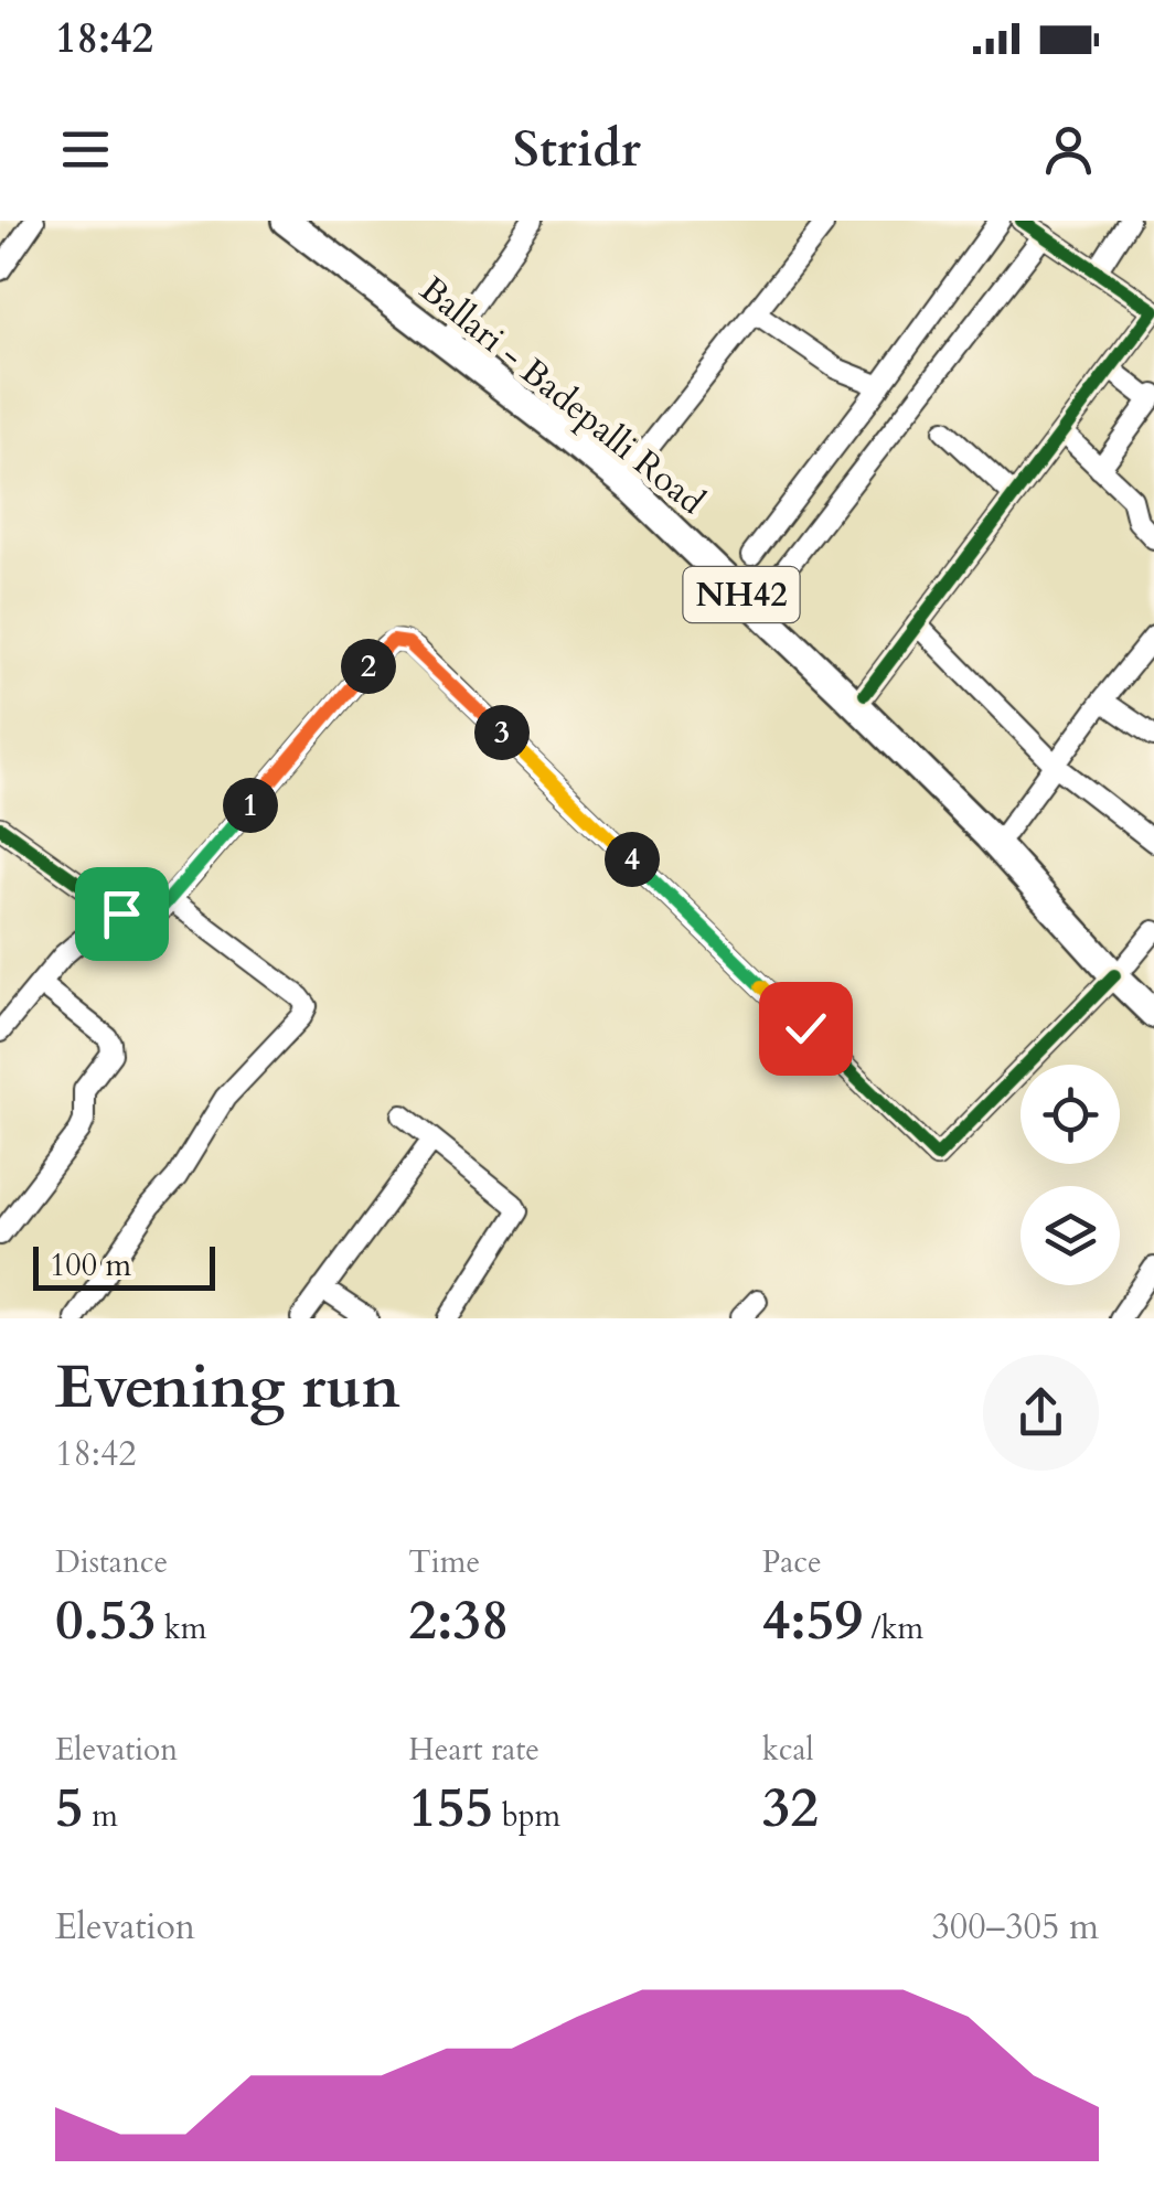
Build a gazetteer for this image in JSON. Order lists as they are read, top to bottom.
{
  "streets": {
    "highway": ["Ballari - Badepalli Road", "NH42"]
  },
  "scale_bar": "100 m",
  "page": {
    "status": "18:42",
    "header": "Stridr",
    "pins": [
      "2",
      "3",
      "1",
      "4"
    ],
    "scale": "100 m",
    "heading": ["Evening run", "18:42"],
    "stats": [
      ["Distance", "0.53 km"],
      ["Time", "2:38"],
      ["Pace", "4:59 /km"],
      ["Elevation", "5 m"],
      ["Heart rate", "155 bpm"],
      ["kcal", "32"]
    ],
    "chart": ["Elevation", "300–305 m"]
  }
}
